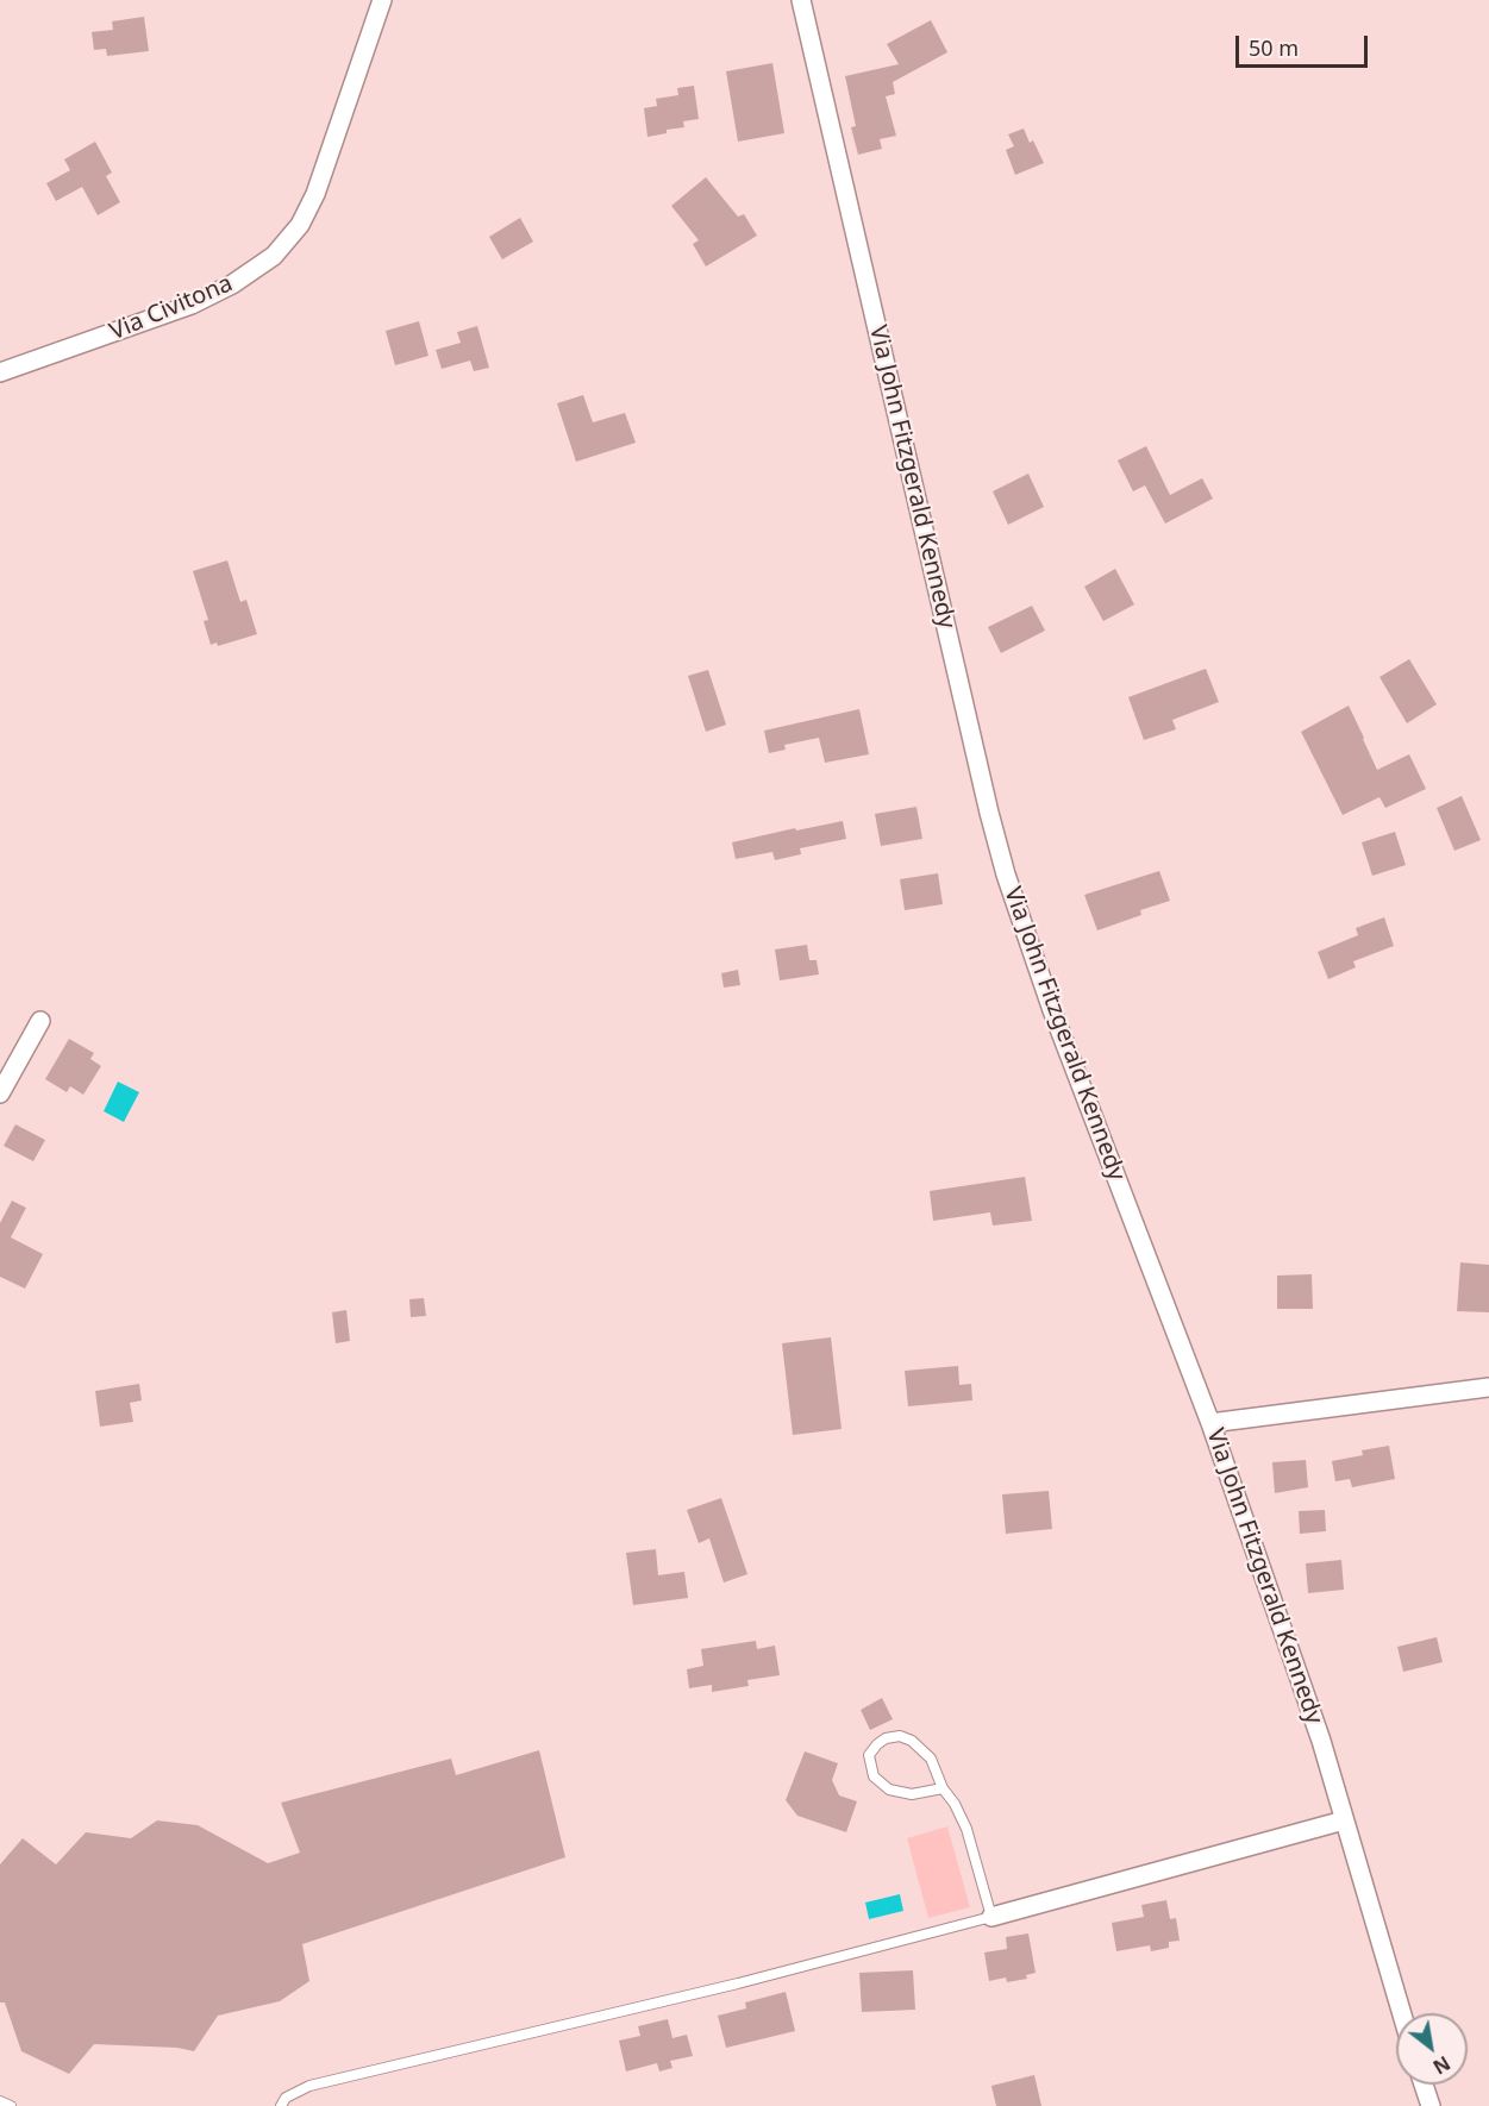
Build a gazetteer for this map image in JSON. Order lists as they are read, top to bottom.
{
  "streets": {
    "street": ["Via Civitona", "Via John Fitzgerald Kennedy"]
  },
  "scale_bar": "50 m",
  "north": "bottom right"
}
